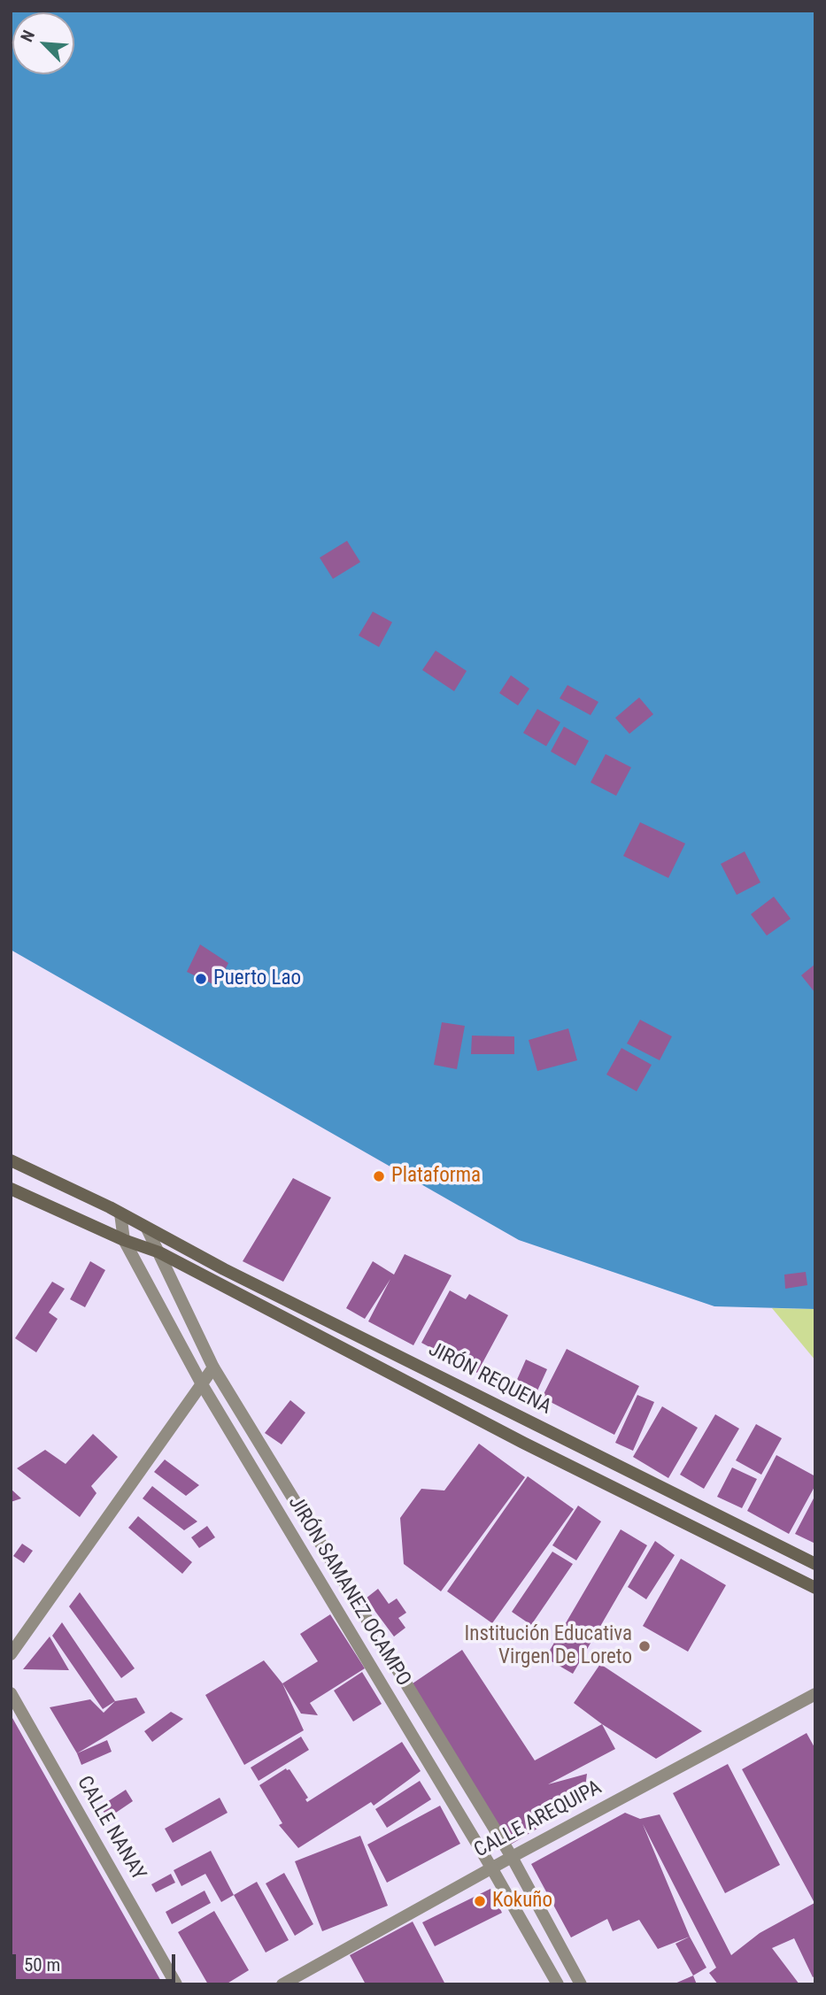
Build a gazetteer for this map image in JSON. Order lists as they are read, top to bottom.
{
  "streets": {
    "main road": ["JIRÓN REQUENA"],
    "street": ["JIRÓN SAMANEZ OCAMPO", "CALLE AREQUIPA", "CALLE NANAY"]
  },
  "crossings": [
    ["JIRÓN REQUENA", "JIRÓN SAMANEZ OCAMPO"],
    ["JIRÓN SAMANEZ OCAMPO", "CALLE AREQUIPA"]
  ],
  "places": [
    "Puerto Lao",
    "Plataforma",
    "Institución Educativa Virgen De Loreto",
    "Kokuño"
  ],
  "scale_bar": "50 m",
  "north": "top left"
}
